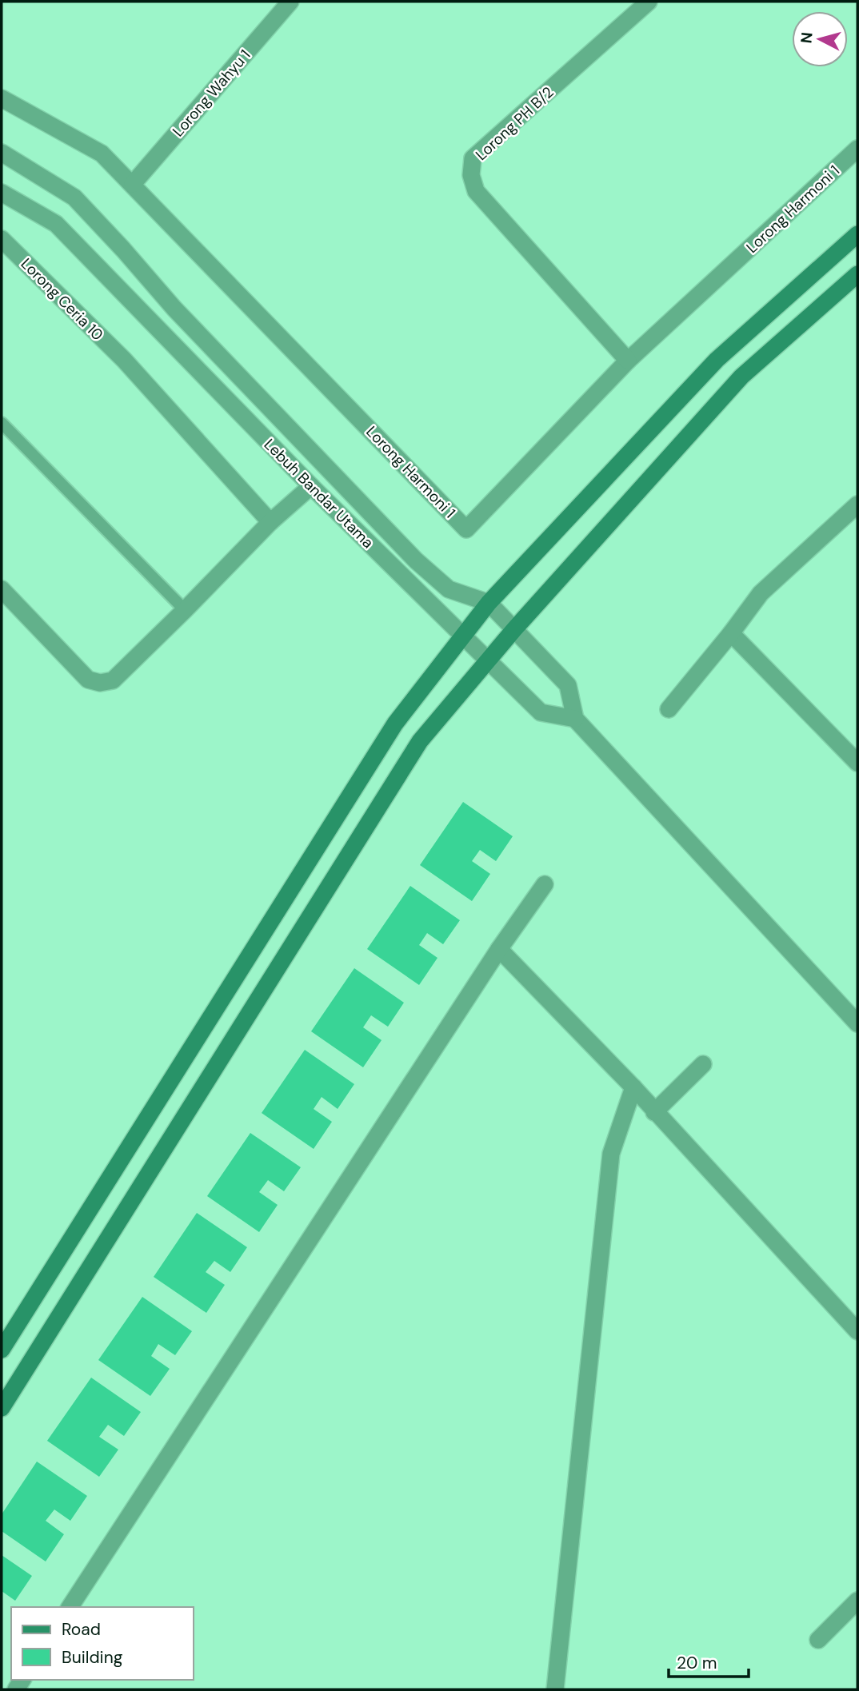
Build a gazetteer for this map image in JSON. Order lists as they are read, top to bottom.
{
  "streets": {
    "street": [
      "Lorong Wahyu 1",
      "Lorong PH B/2",
      "Lorong Harmoni 1",
      "Lorong Ceria 10",
      "Lebuh Bandar Utama"
    ]
  },
  "crossings": [
    ["Lorong Wahyu 1", "Lorong Harmoni 1"],
    ["Lorong PH B/2", "Lorong Harmoni 1"]
  ],
  "legend": ["Road", "Building"],
  "scale_bar": "20 m",
  "north": "left"
}
